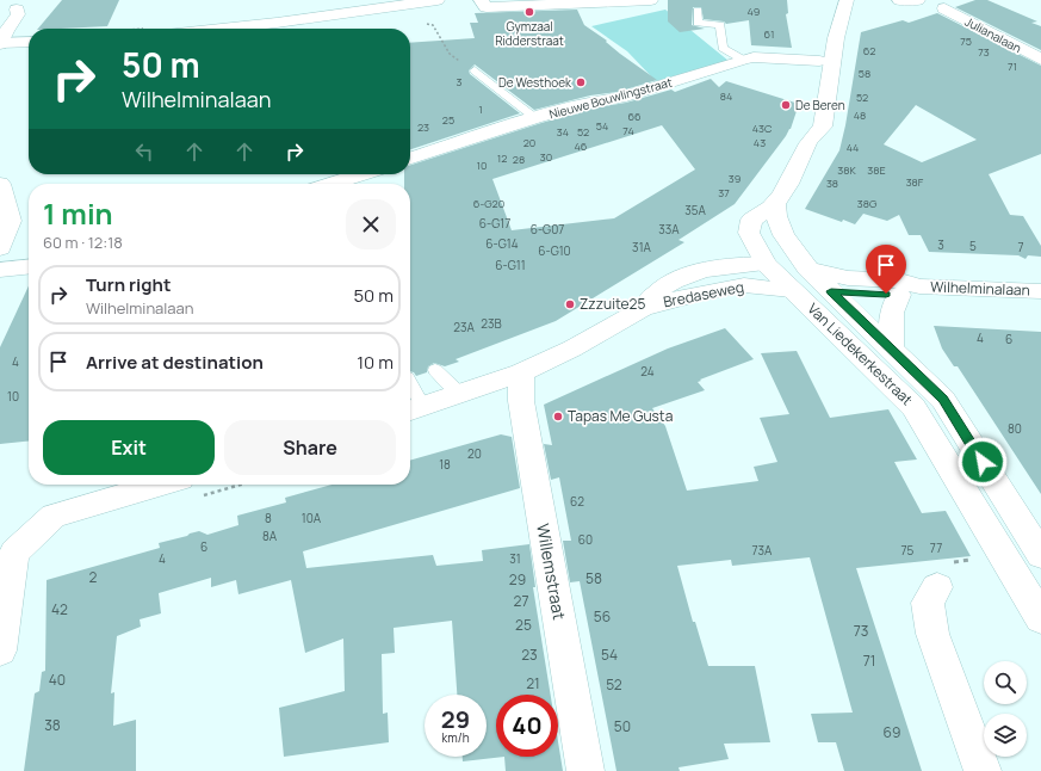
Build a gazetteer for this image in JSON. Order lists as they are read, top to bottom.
{
  "streets": {
    "street": [
      "Julianalaan",
      "Nieuwe Bouwlingstraat",
      "Wilhelminalaan",
      "Bredaseweg",
      "Van Liedekerkestraat",
      "Willemstraat"
    ]
  },
  "crossings": [
    ["Wilhelminalaan", "Bredaseweg"],
    ["Wilhelminalaan", "Van Liedekerkestraat"],
    ["Bredaseweg", "Van Liedekerkestraat"],
    ["Bredaseweg", "Willemstraat"]
  ],
  "places": [
    "Gymzaal Ridderstraat",
    "De Westhoek",
    "De Beren",
    "Zzzuite25",
    "Tapas Me Gusta"
  ],
  "house_numbers": [
    "49",
    "61",
    "75",
    "62",
    "73",
    "71",
    "58",
    "3",
    "84",
    "52",
    "1",
    "48",
    "66",
    "25",
    "54",
    "23",
    "43C",
    "74",
    "34",
    "52",
    "20",
    "43",
    "46",
    "44",
    "30",
    "12",
    "28",
    "10",
    "38K",
    "38E",
    "39",
    "38F",
    "38",
    "37",
    "6-G20",
    "38G",
    "35A",
    "6-G17",
    "6-G07",
    "33A",
    "6-G14",
    "3",
    "5",
    "31A",
    "7",
    "6-G10",
    "6-G11",
    "23B",
    "23A",
    "4",
    "6",
    "4",
    "24",
    "10",
    "80",
    "20",
    "18",
    "62",
    "8",
    "10A",
    "8A",
    "60",
    "6",
    "77",
    "73A",
    "75",
    "4",
    "31",
    "2",
    "58",
    "29",
    "27",
    "42",
    "56",
    "25",
    "73",
    "23",
    "54",
    "71",
    "40",
    "21",
    "52",
    "38",
    "50",
    "69"
  ],
  "page": {
    "turn": ["50 m", "Wilhelminalaan"],
    "heading": ["1 min", "60 m · 12:18"],
    "list": [
      {
        "name": "Turn right",
        "note": "Wilhelminalaan",
        "value": "50 m"
      },
      {
        "name": "Arrive at destination",
        "value": "10 m"
      }
    ],
    "buttons": ["Exit", "Share"],
    "speed": "29 km/h",
    "limit": "40"
  }
}
